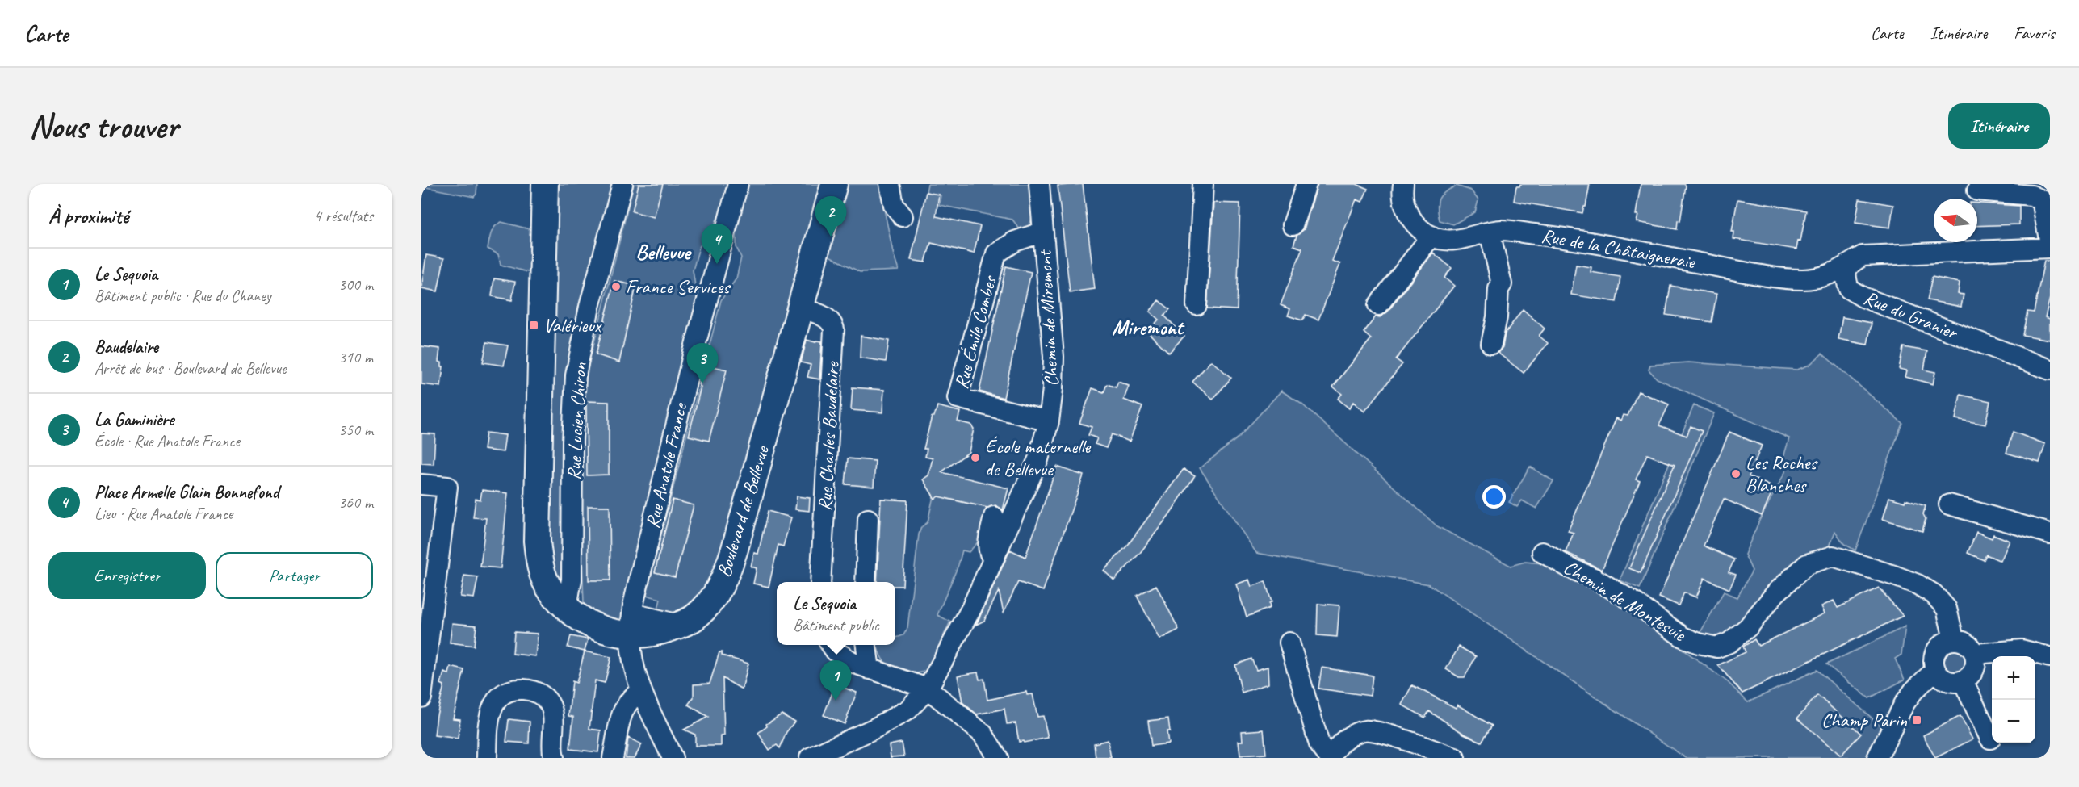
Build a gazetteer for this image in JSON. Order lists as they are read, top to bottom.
{
  "streets": {
    "main road": ["Boulevard de Bellevue"],
    "street": [
      "Rue de la Châtaigneraie",
      "Rue du Granier",
      "Chemin de Miremont",
      "Rue Émile Combes",
      "Rue Lucien Chiron",
      "Rue Charles Baudelaire",
      "Rue Anatole France",
      "Chemin de Montesuie"
    ]
  },
  "crossings": [
    ["Rue de la Châtaigneraie", "Rue du Granier"],
    ["Chemin de Miremont", "Rue Émile Combes"],
    ["Rue Lucien Chiron", "Boulevard de Bellevue"],
    ["Rue Charles Baudelaire", "Boulevard de Bellevue"],
    ["Rue Anatole France", "Boulevard de Bellevue"]
  ],
  "districts": ["Bellevue", "Miremont"],
  "places": {
    "other": ["France Services", "École maternelle de Bellevue", "Les Roches Blanches"],
    "transit": ["Valérieux", "Champ Parin"]
  },
  "north": "left",
  "page": {
    "header": "Carte",
    "nav": ["Carte", "Itinéraire", "Favoris"],
    "buttons": [
      "Itinéraire",
      ["Enregistrer", "Partager"]
    ],
    "title": "Nous trouver",
    "heading": ["À proximité", "4 résultats"],
    "pins": [
      "2",
      "4",
      "3",
      "1"
    ],
    "list": [
      {
        "mark": "1",
        "name": "Le Sequoia",
        "note": "Bâtiment public · Rue du Chaney",
        "value": "300 m"
      },
      {
        "mark": "2",
        "name": "Baudelaire",
        "note": "Arrêt de bus · Boulevard de Bellevue",
        "value": "310 m"
      },
      {
        "mark": "3",
        "name": "La Gaminière",
        "note": "École · Rue Anatole France",
        "value": "350 m"
      },
      {
        "mark": "4",
        "name": "Place Armelle Glain Bonnefond",
        "note": "Lieu · Rue Anatole France",
        "value": "360 m"
      }
    ],
    "popup": ["Le Sequoia", "Bâtiment public"],
    "map_buttons": ["+", "−"]
  }
}
